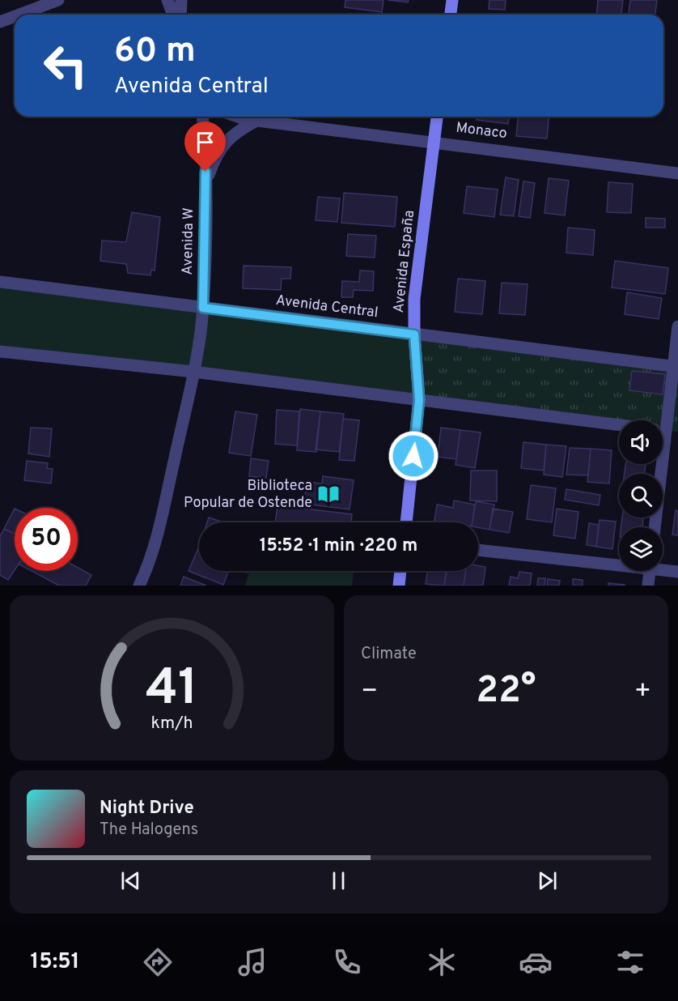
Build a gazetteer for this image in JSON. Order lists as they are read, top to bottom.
{
  "streets": {
    "main road": ["Avenida España"],
    "street": ["Monaco", "Avenida W", "Avenida Central"]
  },
  "crossings": [
    ["Monaco", "Avenida España"],
    ["Avenida W", "Avenida Central"],
    ["Avenida España", "Avenida Central"]
  ],
  "places": {
    "library": ["Biblioteca Popular de Ostende"]
  },
  "page": {
    "turn": ["60 m", "Avenida Central"],
    "limit": "50",
    "trip": "15:52 · 1 min · 220 m",
    "tile": "Climate",
    "heat": ["−", "22°", "+"],
    "song": ["Night Drive", "The Halogens"],
    "tabs": "15:51",
    "gauge": ["41", "km/h"]
  }
}
